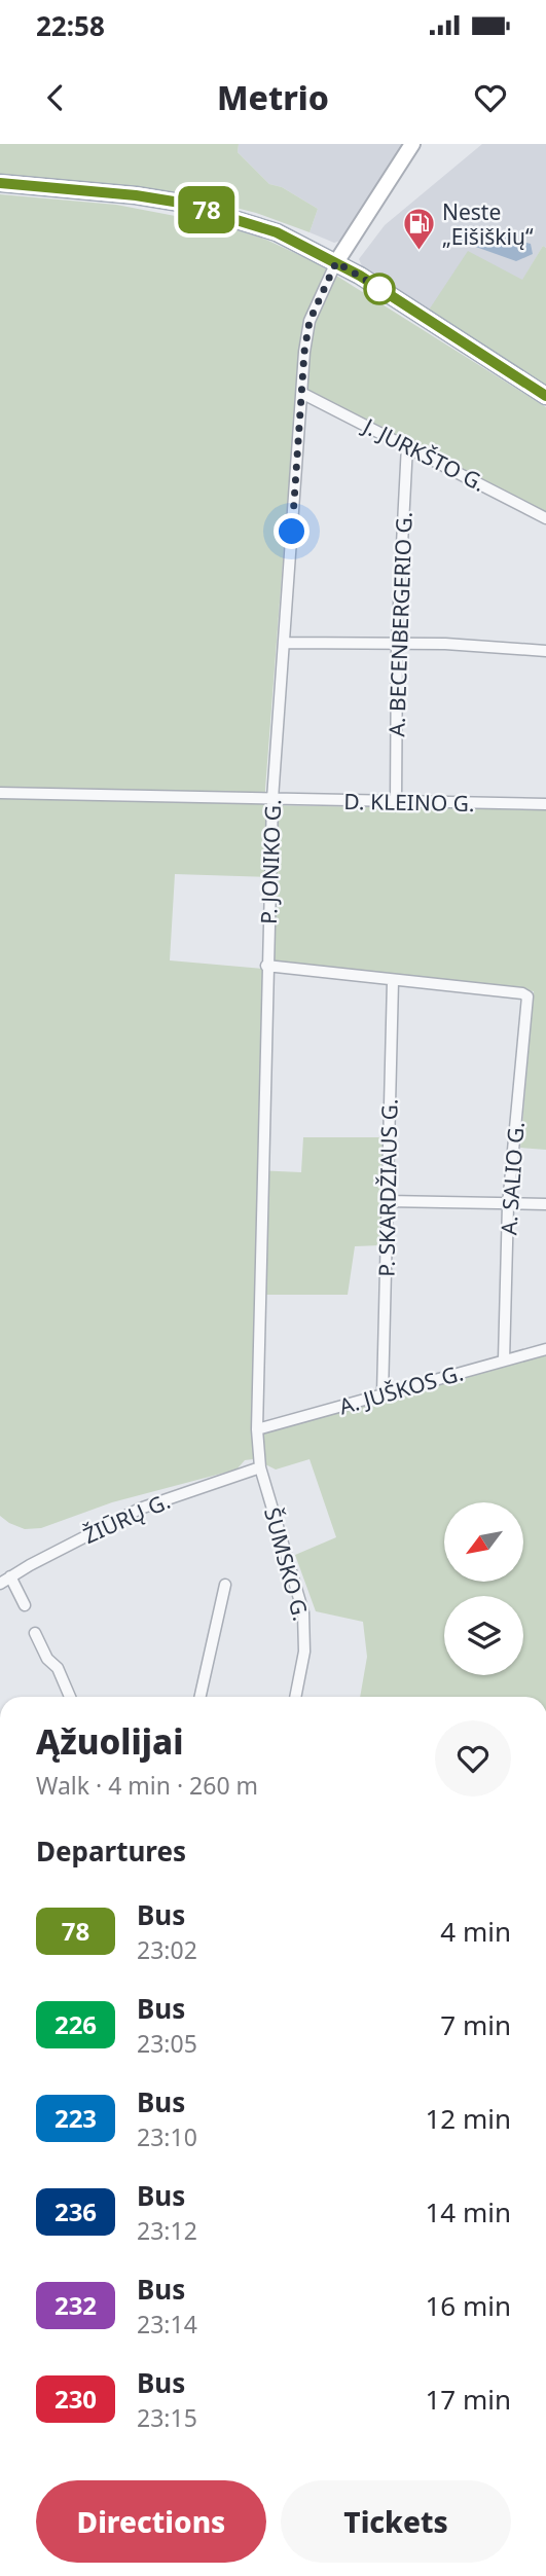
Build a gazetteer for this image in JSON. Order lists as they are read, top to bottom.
{
  "streets": {
    "street": [
      "J. JURKŠTO G.",
      "A. BECENBERGERIO G.",
      "D. KLEINO G.",
      "P. JONIKO G.",
      "A. SALIO G.",
      "P. SKARDŽIAUS G.",
      "A. JUŠKOS G.",
      "ŽIŪRŲ G.",
      "ŠUMSKO G."
    ]
  },
  "crossings": [
    ["J. JURKŠTO G.", "A. BECENBERGERIO G."],
    ["J. JURKŠTO G.", "P. JONIKO G."],
    ["A. BECENBERGERIO G.", "D. KLEINO G."],
    ["D. KLEINO G.", "P. JONIKO G."],
    ["P. JONIKO G.", "A. JUŠKOS G."],
    ["P. JONIKO G.", "ŽIŪRŲ G."],
    ["P. JONIKO G.", "ŠUMSKO G."],
    ["A. SALIO G.", "P. SKARDŽIAUS G."],
    ["A. SALIO G.", "A. JUŠKOS G."],
    ["P. SKARDŽIAUS G.", "A. JUŠKOS G."],
    ["ŽIŪRŲ G.", "ŠUMSKO G."]
  ],
  "places": {
    "fuel station": ["Neste „Eišiškių“"]
  },
  "lines": ["bus line 78"],
  "north": "bottom left",
  "page": {
    "status": "22:58",
    "header": "Metrio",
    "on_map": "78",
    "heading": [
      ["Ąžuolijai", "Walk · 4 min · 260 m"],
      "Departures"
    ],
    "list": [
      {
        "mark": "78",
        "name": "Bus",
        "note": "23:02",
        "value": "4 min"
      },
      {
        "mark": "226",
        "name": "Bus",
        "note": "23:05",
        "value": "7 min"
      },
      {
        "mark": "223",
        "name": "Bus",
        "note": "23:10",
        "value": "12 min"
      },
      {
        "mark": "236",
        "name": "Bus",
        "note": "23:12",
        "value": "14 min"
      },
      {
        "mark": "232",
        "name": "Bus",
        "note": "23:14",
        "value": "16 min"
      },
      {
        "mark": "230",
        "name": "Bus",
        "note": "23:15",
        "value": "17 min"
      }
    ],
    "buttons": ["Directions", "Tickets"]
  }
}
